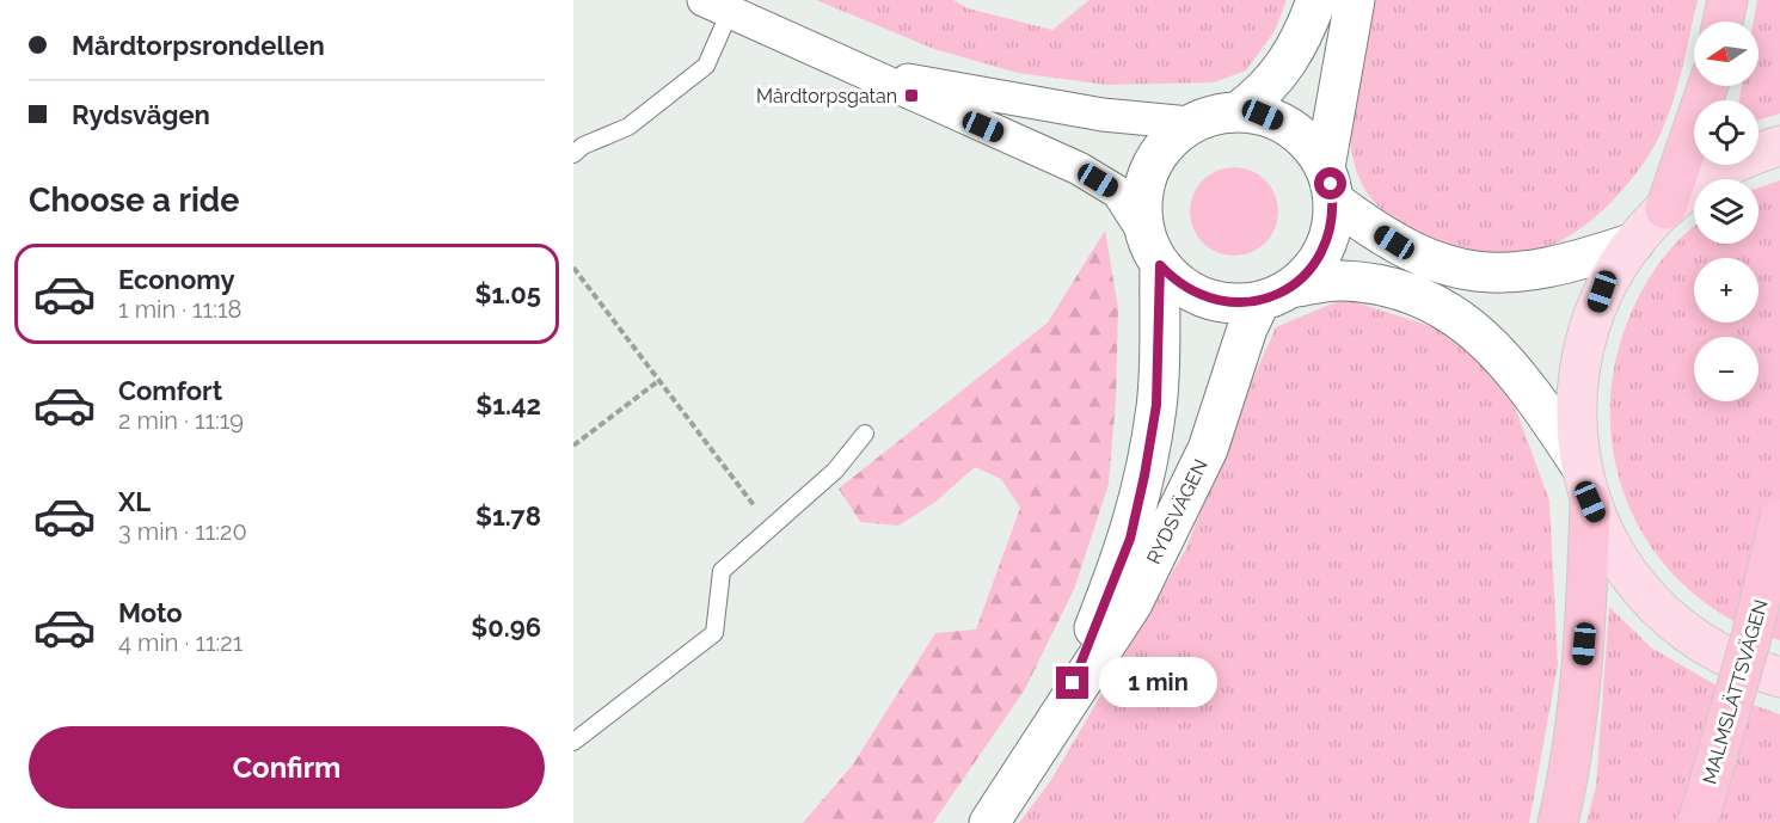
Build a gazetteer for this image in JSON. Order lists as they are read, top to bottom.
{
  "streets": {
    "highway": ["MALMSLÄTTSVÄGEN"],
    "street": ["RYDSVÄGEN"]
  },
  "places": {
    "transit": ["Mårdtorpsgatan"]
  },
  "north": "left",
  "page": {
    "banner": ["Mårdtorpsrondellen", "Rydsvägen"],
    "map_buttons": ["+", "−"],
    "heading": "Choose a ride",
    "list": [
      {
        "name": "Economy",
        "note": "1 min · 11:18",
        "value": "$1.05"
      },
      {
        "name": "Comfort",
        "note": "2 min · 11:19",
        "value": "$1.42"
      },
      {
        "name": "XL",
        "note": "3 min · 11:20",
        "value": "$1.78"
      },
      {
        "name": "Moto",
        "note": "4 min · 11:21",
        "value": "$0.96"
      }
    ],
    "bubble": "1 min",
    "buttons": "Confirm"
  }
}
